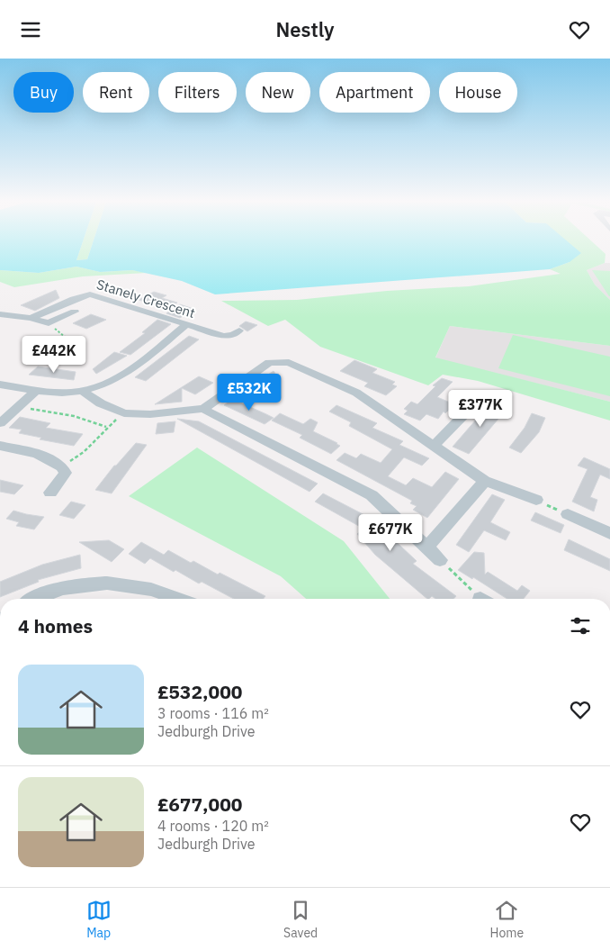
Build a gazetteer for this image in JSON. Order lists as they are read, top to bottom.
{
  "streets": {
    "street": ["Stanely Crescent"]
  },
  "page": {
    "header": "Nestly",
    "chip": [
      "Buy",
      "Rent",
      "Filters",
      "New",
      "Apartment",
      "House"
    ],
    "price": [
      "£442K",
      "£532K",
      "£377K",
      "£677K"
    ],
    "heading": "4 homes",
    "list": [
      {
        "name": "£532,000",
        "note": "3 rooms · 116 m² · Jedburgh Drive"
      },
      {
        "name": "£677,000",
        "note": "4 rooms · 120 m² · Jedburgh Drive"
      }
    ],
    "tabs": ["Map", "Saved", "Home"]
  }
}
